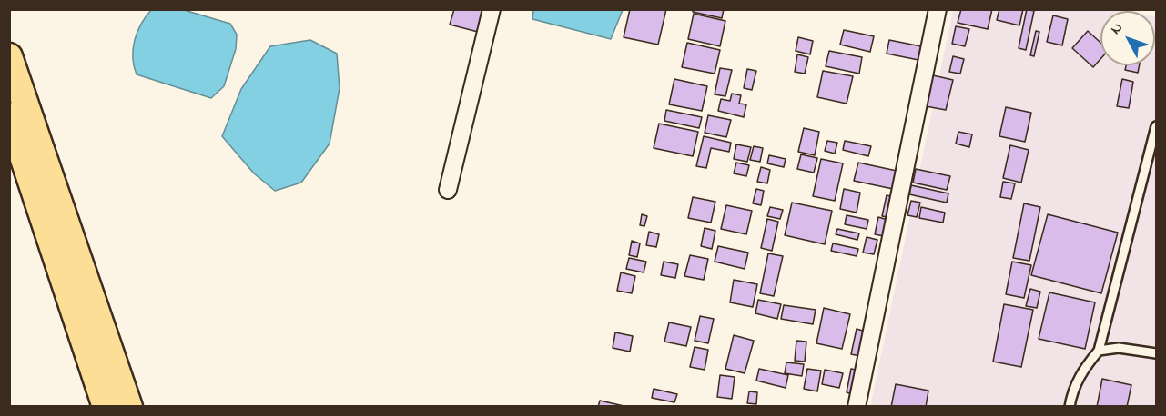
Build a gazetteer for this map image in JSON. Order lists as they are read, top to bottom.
{
  "north": "top left"
}
